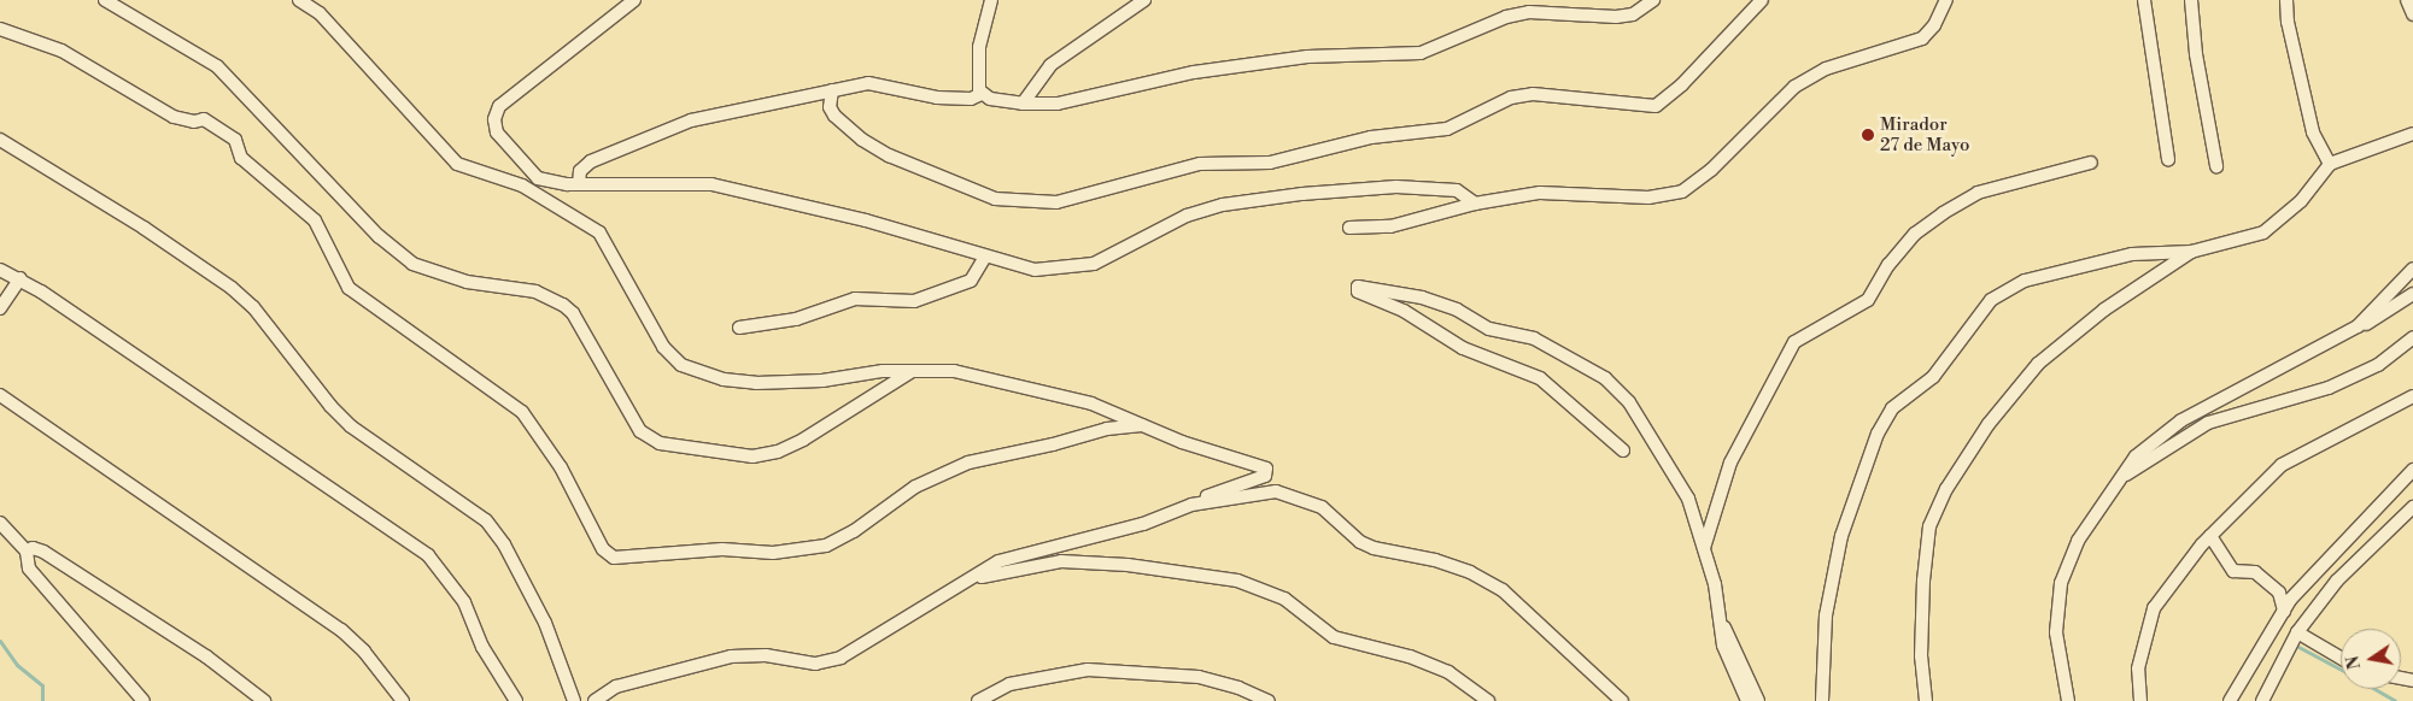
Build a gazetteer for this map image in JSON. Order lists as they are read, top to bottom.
{
  "places": ["Mirador 27 de Mayo"],
  "north": "left"
}
